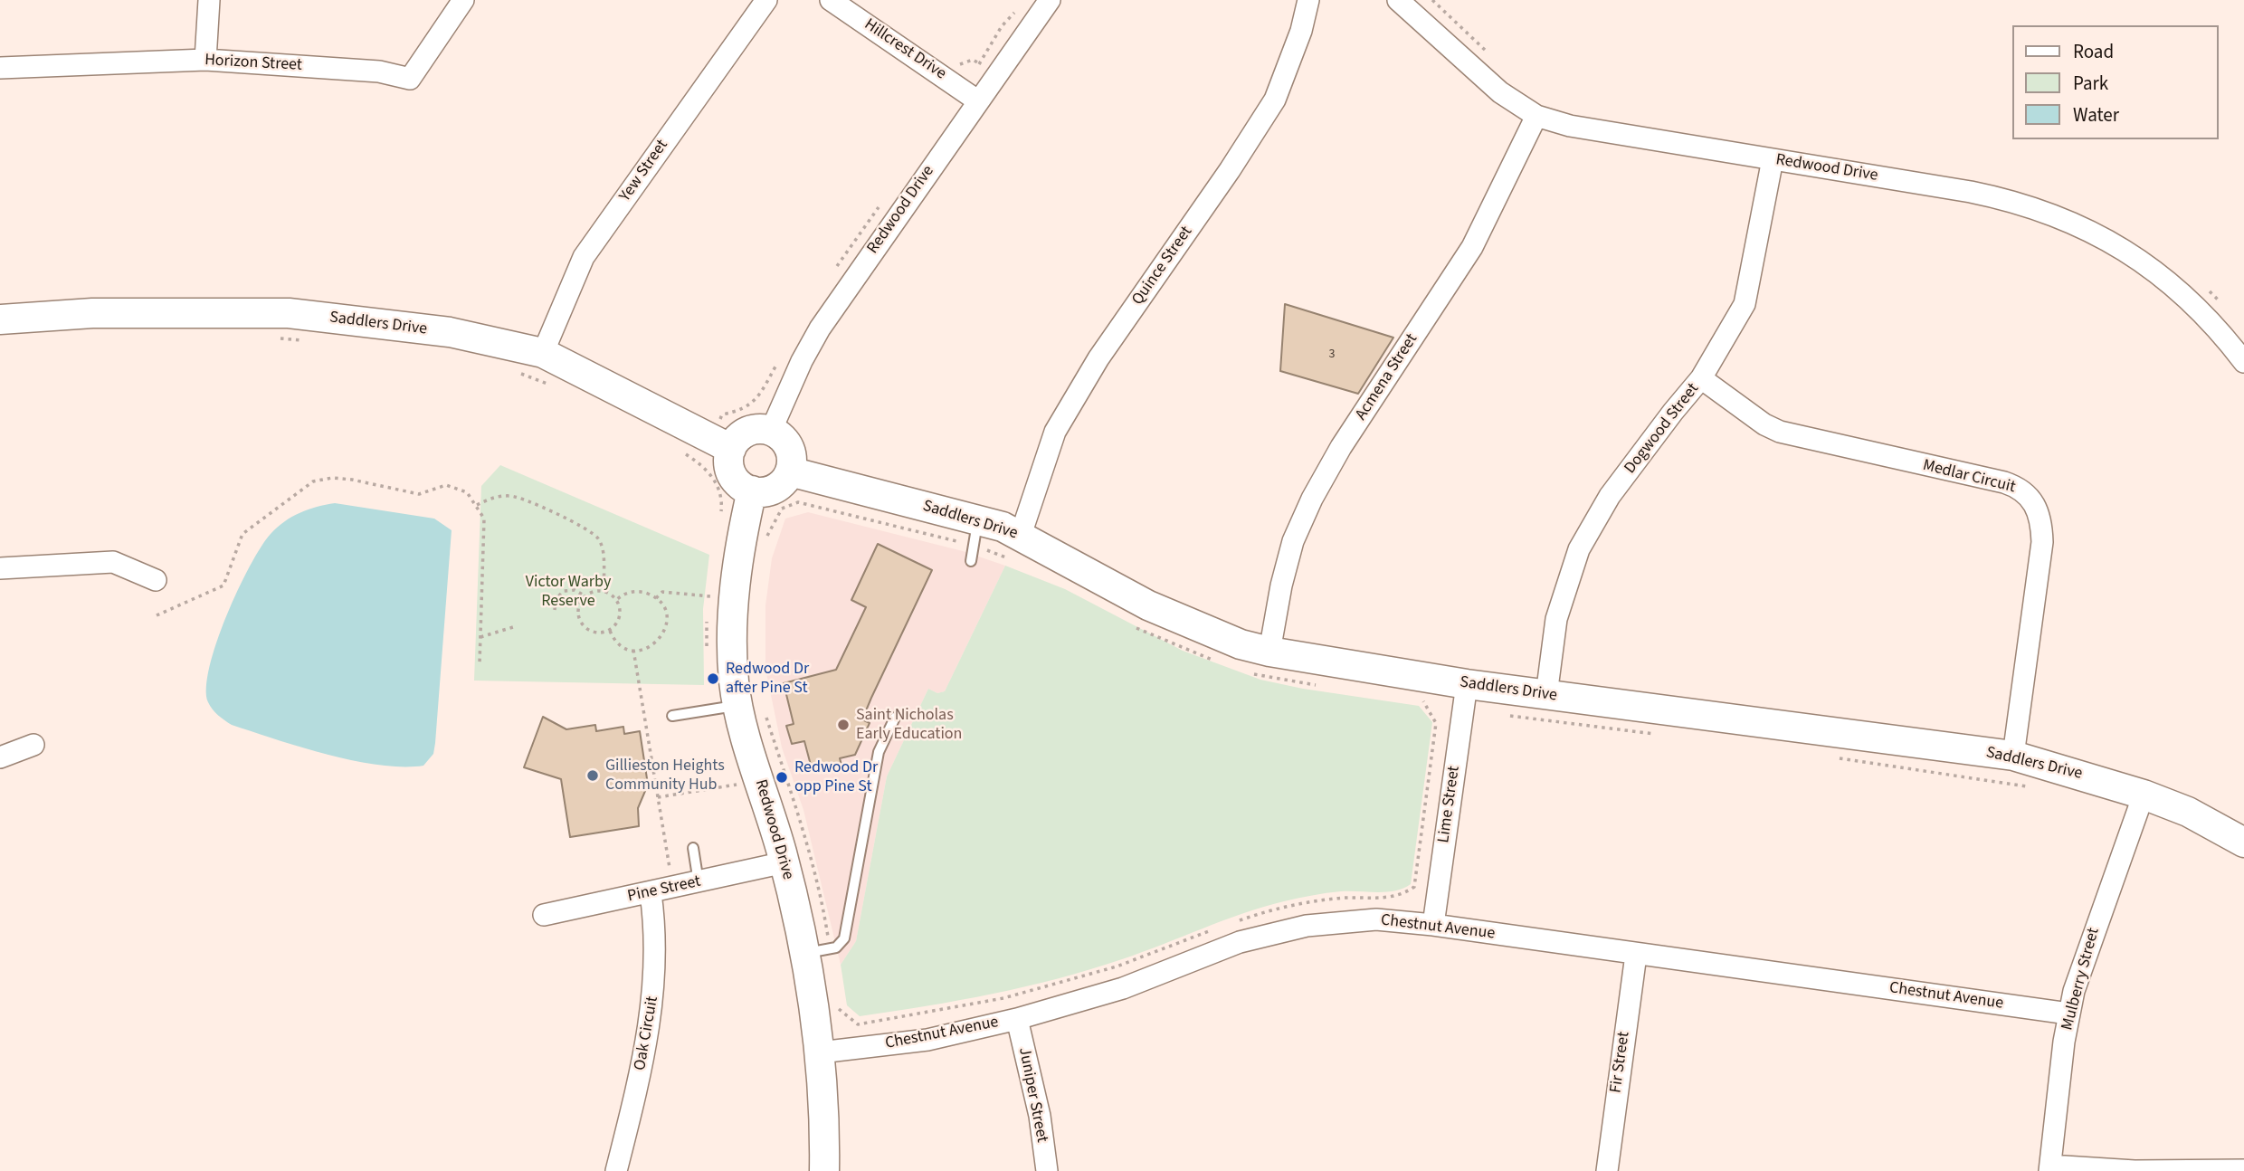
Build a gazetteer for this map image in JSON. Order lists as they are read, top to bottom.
{
  "streets": {
    "street": [
      "Hillcrest Drive",
      "Horizon Street",
      "Redwood Drive",
      "Yew Street",
      "Quince Street",
      "Saddlers Drive",
      "Acmena Street",
      "Dogwood Street",
      "Medlar Circuit",
      "Lime Street",
      "Pine Street",
      "Chestnut Avenue",
      "Mulberry Street",
      "Oak Circuit",
      "Fir Street",
      "Juniper Street"
    ]
  },
  "crossings": [
    ["Hillcrest Drive", "Redwood Drive"],
    ["Redwood Drive", "Saddlers Drive"],
    ["Redwood Drive", "Acmena Street"],
    ["Redwood Drive", "Dogwood Street"],
    ["Redwood Drive", "Pine Street"],
    ["Redwood Drive", "Chestnut Avenue"],
    ["Yew Street", "Saddlers Drive"],
    ["Quince Street", "Saddlers Drive"],
    ["Saddlers Drive", "Acmena Street"],
    ["Saddlers Drive", "Dogwood Street"],
    ["Saddlers Drive", "Medlar Circuit"],
    ["Saddlers Drive", "Lime Street"],
    ["Saddlers Drive", "Mulberry Street"],
    ["Dogwood Street", "Medlar Circuit"],
    ["Lime Street", "Chestnut Avenue"],
    ["Pine Street", "Oak Circuit"],
    ["Chestnut Avenue", "Mulberry Street"],
    ["Chestnut Avenue", "Fir Street"],
    ["Chestnut Avenue", "Juniper Street"]
  ],
  "parks": ["Victor Warby Reserve"],
  "places": [
    "Redwood Dr after Pine St",
    "Saint Nicholas Early Education",
    "Gillieston Heights Community Hub",
    "Redwood Dr opp Pine St"
  ],
  "house_numbers": ["3"],
  "legend": ["Road", "Park", "Water"]
}
